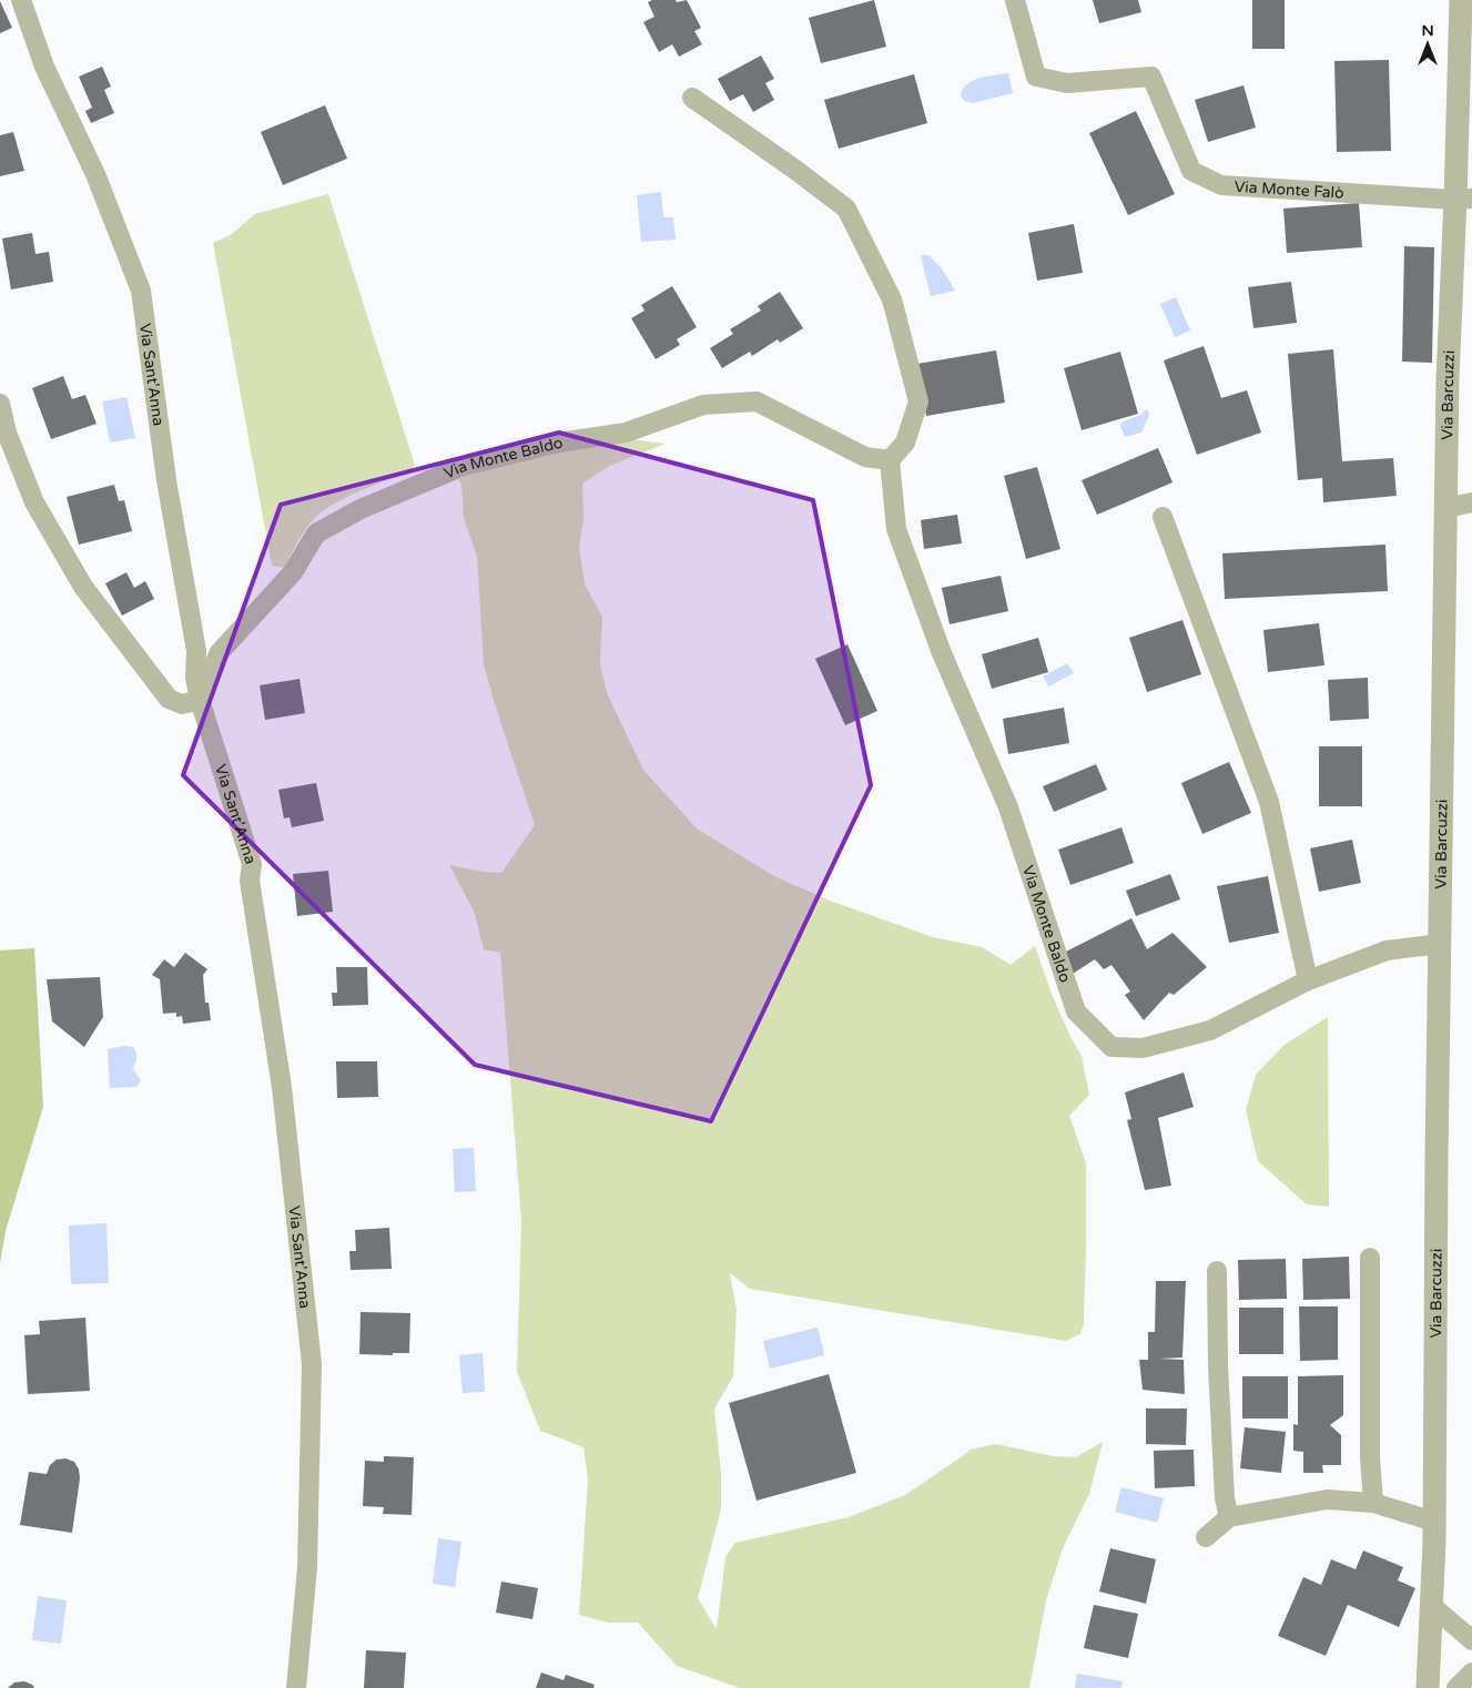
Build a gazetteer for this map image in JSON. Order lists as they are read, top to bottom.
{
  "streets": {
    "street": [
      "Via Monte Falò",
      "Via Sant'Anna",
      "Via Barcuzzi",
      "Via Monte Baldo"
    ]
  },
  "crossings": [
    ["Via Monte Falò", "Via Barcuzzi"],
    ["Via Sant'Anna", "Via Monte Baldo"],
    ["Via Barcuzzi", "Via Monte Baldo"]
  ],
  "north": "top"
}
